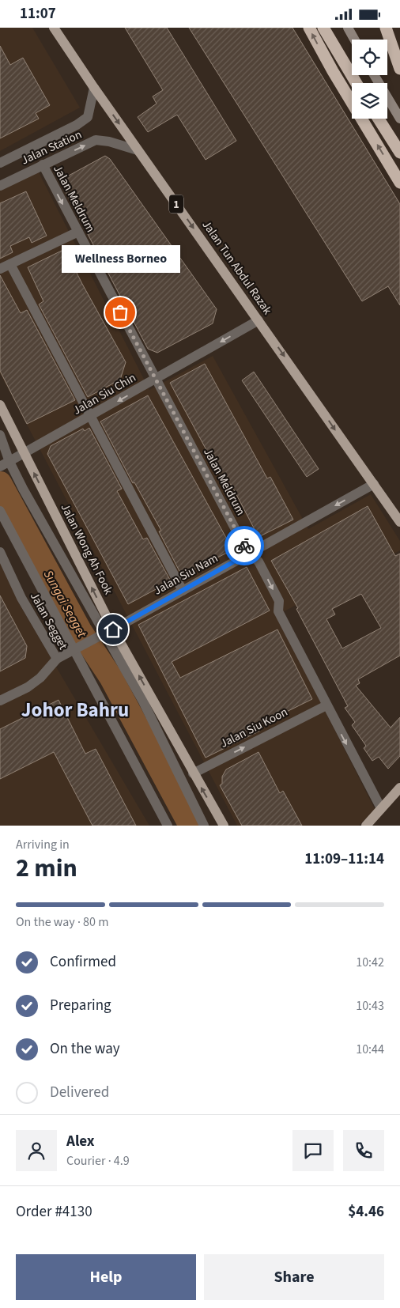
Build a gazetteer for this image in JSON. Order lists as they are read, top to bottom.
{
  "streets": {
    "main road": ["1", "Jalan Tun Abdul Razak", "Jalan Wong Ah Fook"],
    "street": [
      "Jalan Station",
      "Jalan Meldrum",
      "Jalan Siu Chin",
      "Jalan Siu Nam",
      "Jalan Segget",
      "Jalan Siu Koon"
    ]
  },
  "crossings": [
    ["Jalan Station", "Jalan Meldrum"],
    ["Jalan Station", "Jalan Tun Abdul Razak"],
    ["Jalan Meldrum", "Jalan Siu Chin"],
    ["Jalan Meldrum", "Jalan Siu Nam"],
    ["Jalan Meldrum", "Jalan Siu Koon"],
    ["Jalan Tun Abdul Razak", "Jalan Siu Chin"],
    ["Jalan Tun Abdul Razak", "Jalan Siu Nam"],
    ["Jalan Siu Chin", "Jalan Wong Ah Fook"],
    ["Jalan Wong Ah Fook", "Jalan Siu Nam"],
    ["Jalan Wong Ah Fook", "Jalan Siu Koon"],
    ["Jalan Siu Nam", "Jalan Segget"]
  ],
  "one_way": [
    "Jalan Meldrum",
    "Jalan Tun Abdul Razak",
    "Jalan Siu Chin",
    "Jalan Wong Ah Fook",
    "Jalan Siu Nam",
    "Jalan Siu Koon"
  ],
  "districts": ["Johor Bahru"],
  "water": ["Sungai Segget"],
  "places": ["Wellness Borneo"],
  "page": {
    "status": "11:07",
    "bubble": "Wellness Borneo",
    "heading": ["2 min", "Arriving in", "11:09–11:14"],
    "panel": [
      "Alex",
      "Courier · 4.9",
      "Order #4130",
      "$4.46"
    ],
    "bar": "On the way · 80 m",
    "list": [
      ["Confirmed", "10:42"],
      ["Preparing", "10:43"],
      ["On the way", "10:44"],
      "Delivered"
    ],
    "buttons": ["Help", "Share"]
  }
}
